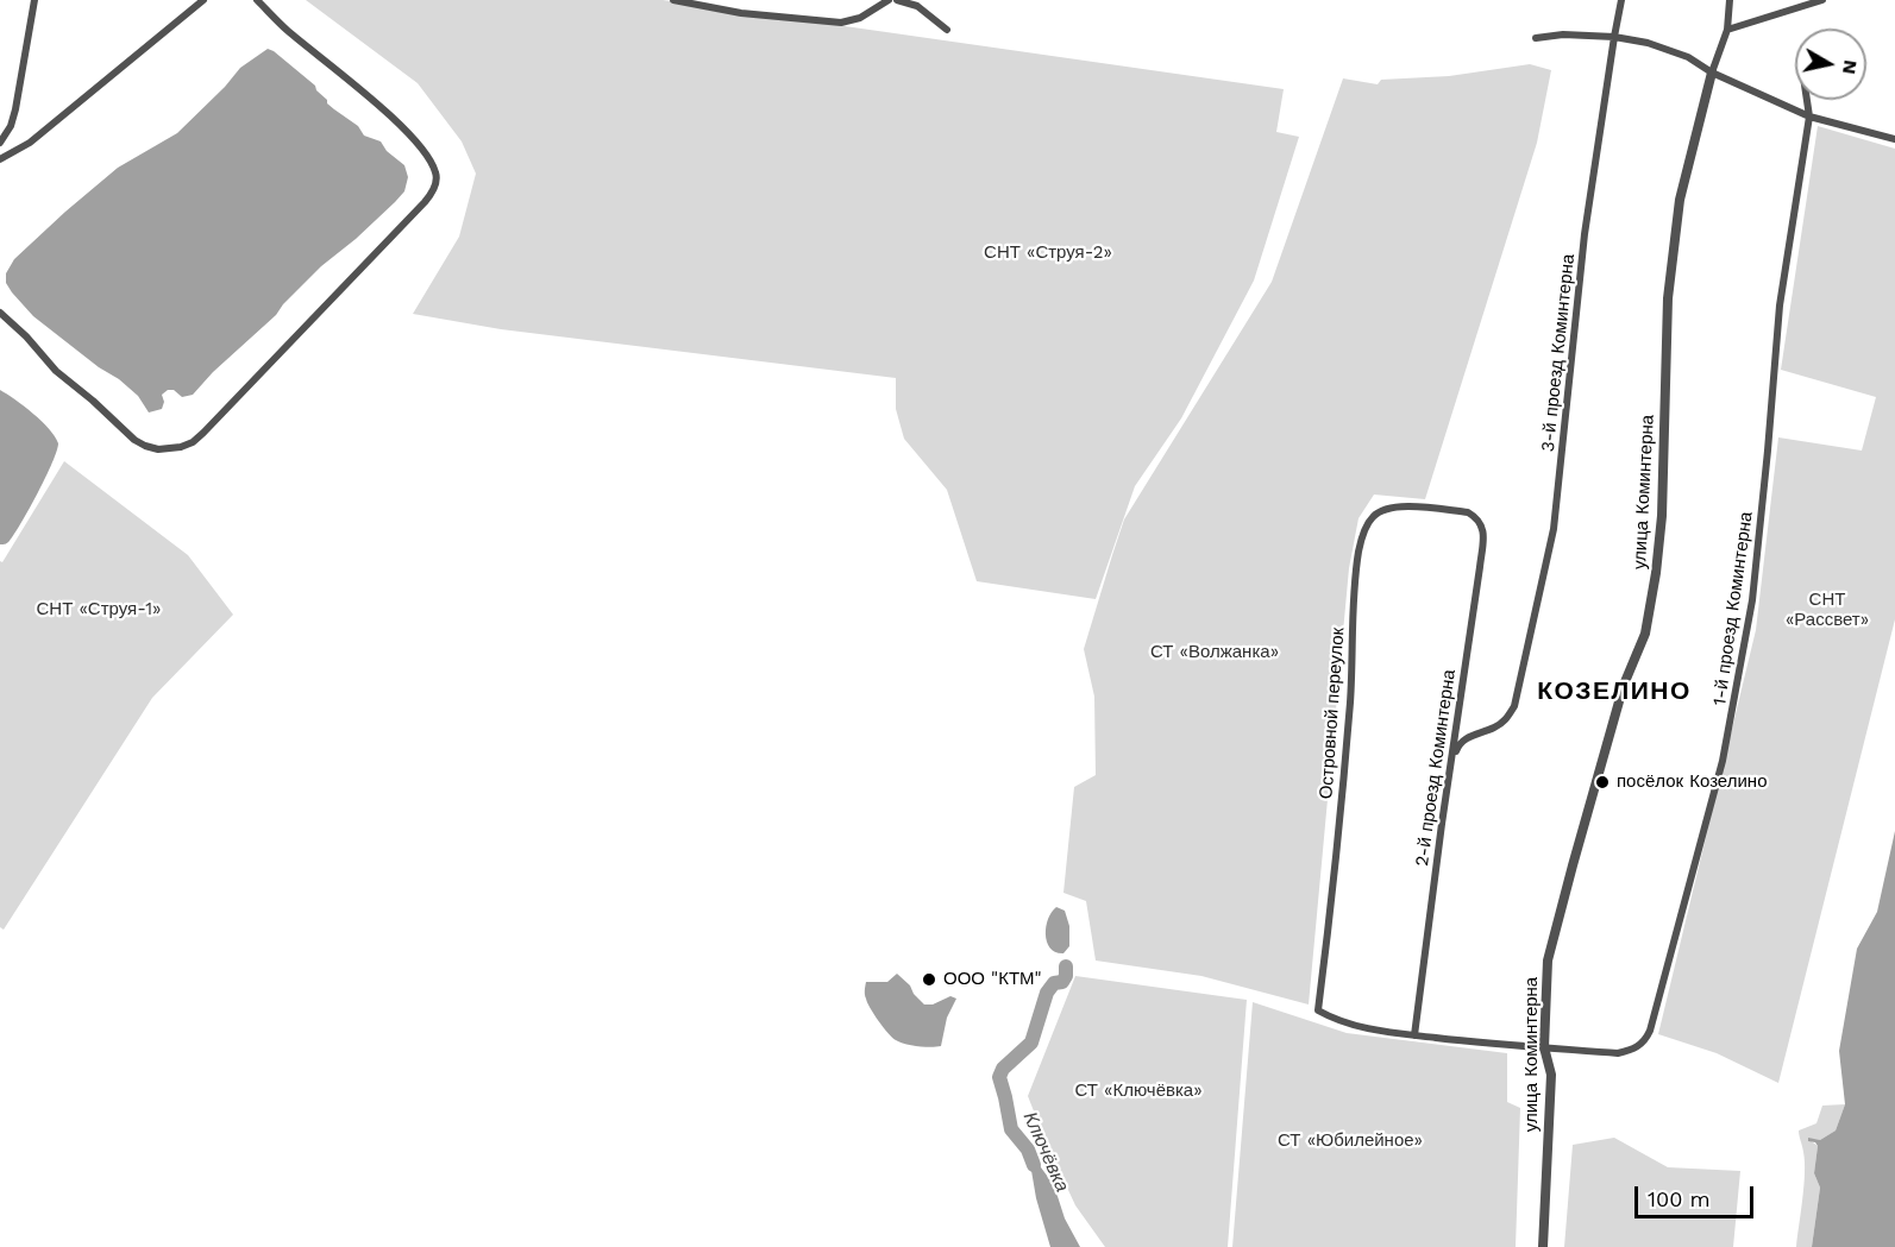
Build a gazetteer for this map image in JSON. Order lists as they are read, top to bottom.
{
  "streets": {
    "street": [
      "3-й проезд Коминтерна",
      "улица Коминтерна",
      "1-й проезд Коминтерна",
      "Островной переулок",
      "2-й проезд Коминтерна"
    ]
  },
  "crossings": [
    ["3-й проезд Коминтерна", "2-й проезд Коминтерна"],
    ["улица Коминтерна", "1-й проезд Коминтерна"],
    ["1-й проезд Коминтерна", "Островной переулок"],
    ["1-й проезд Коминтерна", "2-й проезд Коминтерна"],
    ["Островной переулок", "2-й проезд Коминтерна"]
  ],
  "districts": ["КОЗЕЛИНО"],
  "water": ["Ключёвка"],
  "parks": [
    "СНТ «Струя-2»",
    "СНТ «Рассвет»",
    "СНТ «Струя-1»",
    "СТ «Волжанка»",
    "СТ «Ключёвка»",
    "СТ «Юбилейное»"
  ],
  "places": ["посёлок Козелино", "ООО \"КТМ\""],
  "scale_bar": "100 m",
  "north": "right"
}
